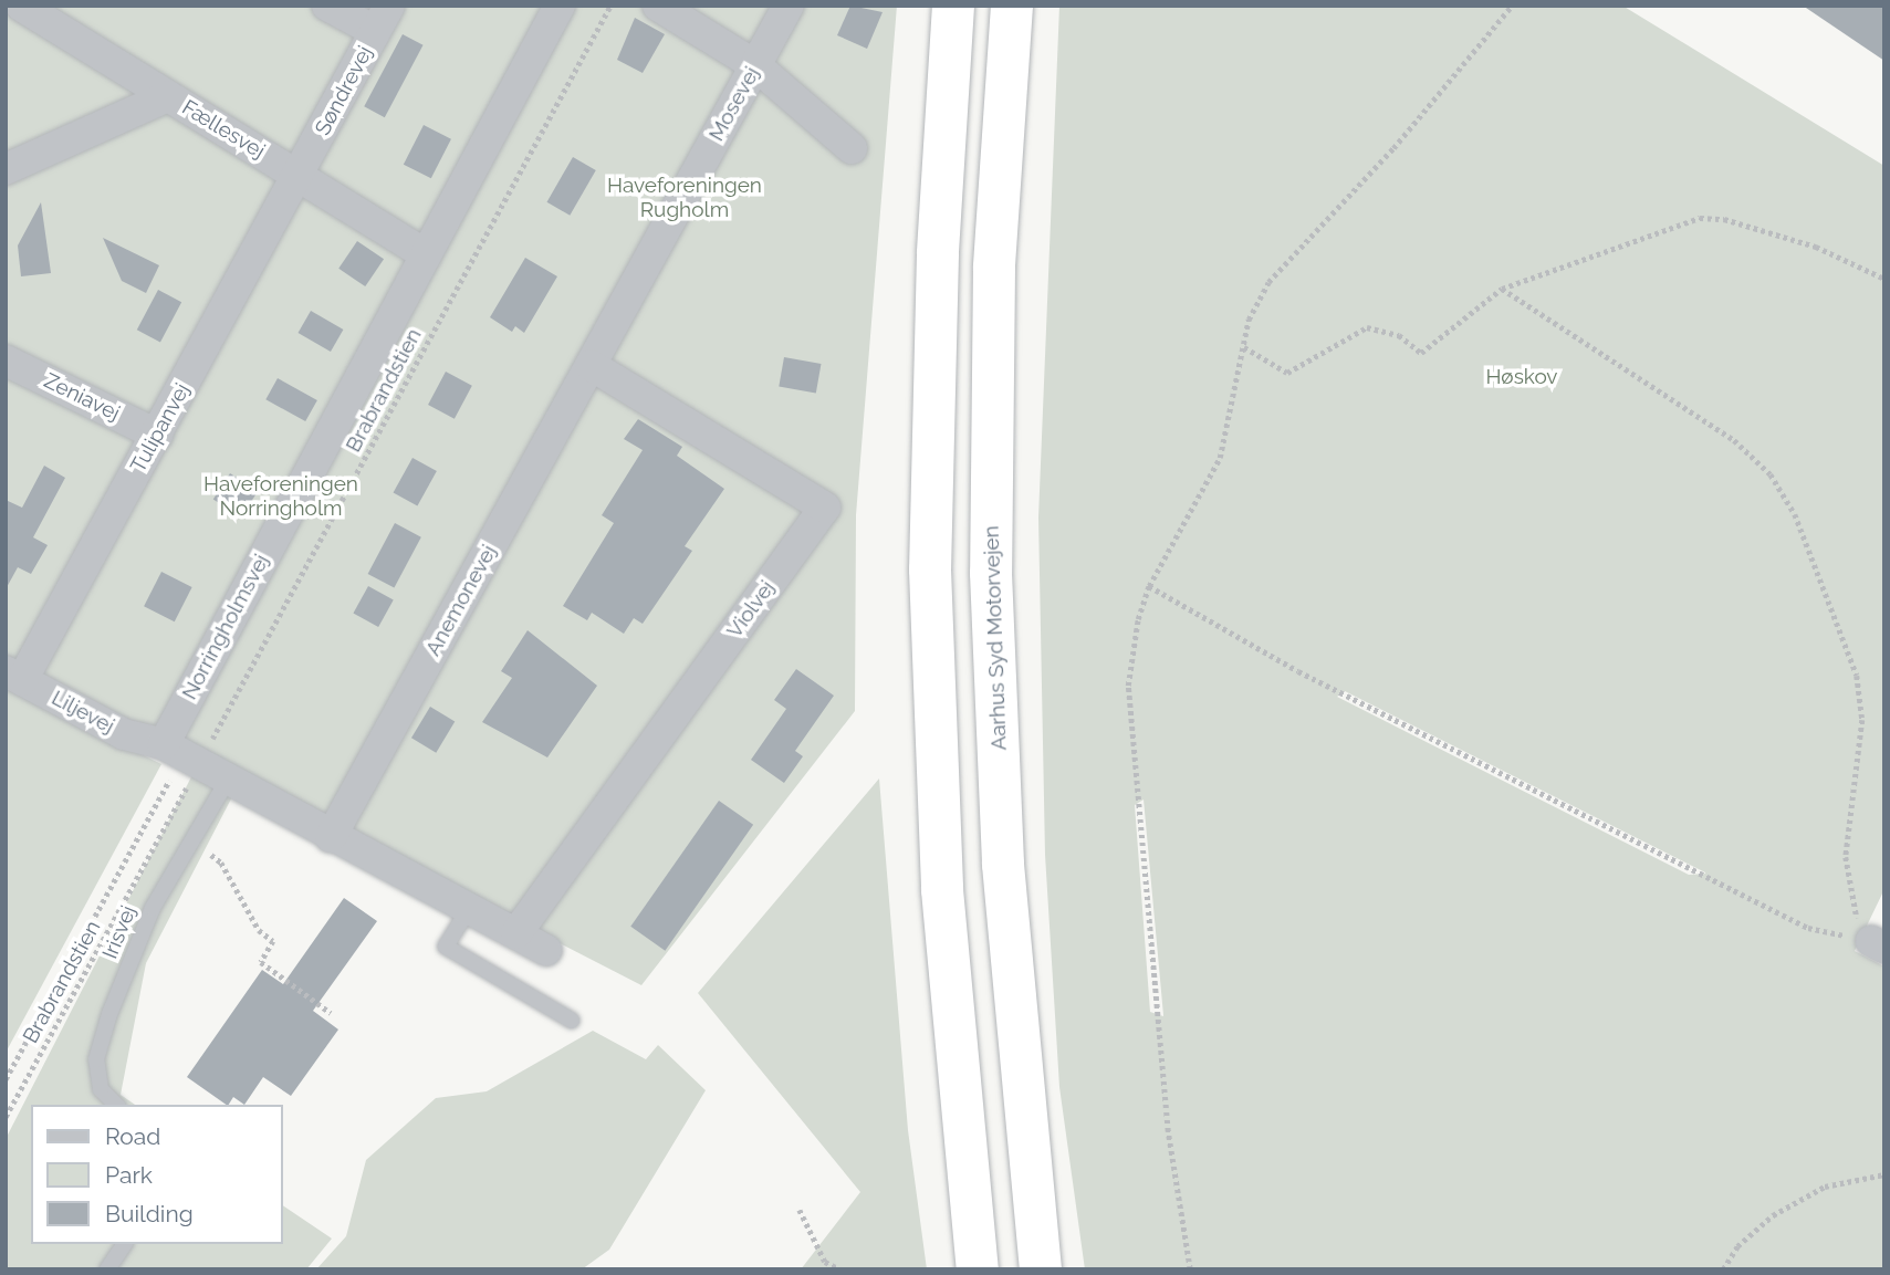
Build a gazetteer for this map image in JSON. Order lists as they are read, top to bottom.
{
  "streets": {
    "highway": ["Aarhus Syd Motorvejen"],
    "street": [
      "Søndrevej",
      "Mosevej",
      "Fællesvej",
      "Zeniavej",
      "Tulipanvej",
      "Anemonevej",
      "Violvej",
      "Norringholmsvej",
      "Liljevej"
    ],
    "lane": ["Irisvej"],
    "path": ["Brabrandstien"]
  },
  "crossings": [
    ["Søndrevej", "Fællesvej"],
    ["Søndrevej", "Tulipanvej"],
    ["Mosevej", "Anemonevej"],
    ["Mosevej", "Violvej"],
    ["Fællesvej", "Tulipanvej"],
    ["Fællesvej", "Norringholmsvej"],
    ["Zeniavej", "Tulipanvej"],
    ["Tulipanvej", "Liljevej"],
    ["Anemonevej", "Violvej"],
    ["Norringholmsvej", "Liljevej"]
  ],
  "parks": ["Haveforeningen Rugholm", "Høskov", "Haveforeningen Norringholm"],
  "legend": ["Road", "Park", "Building"]
}
